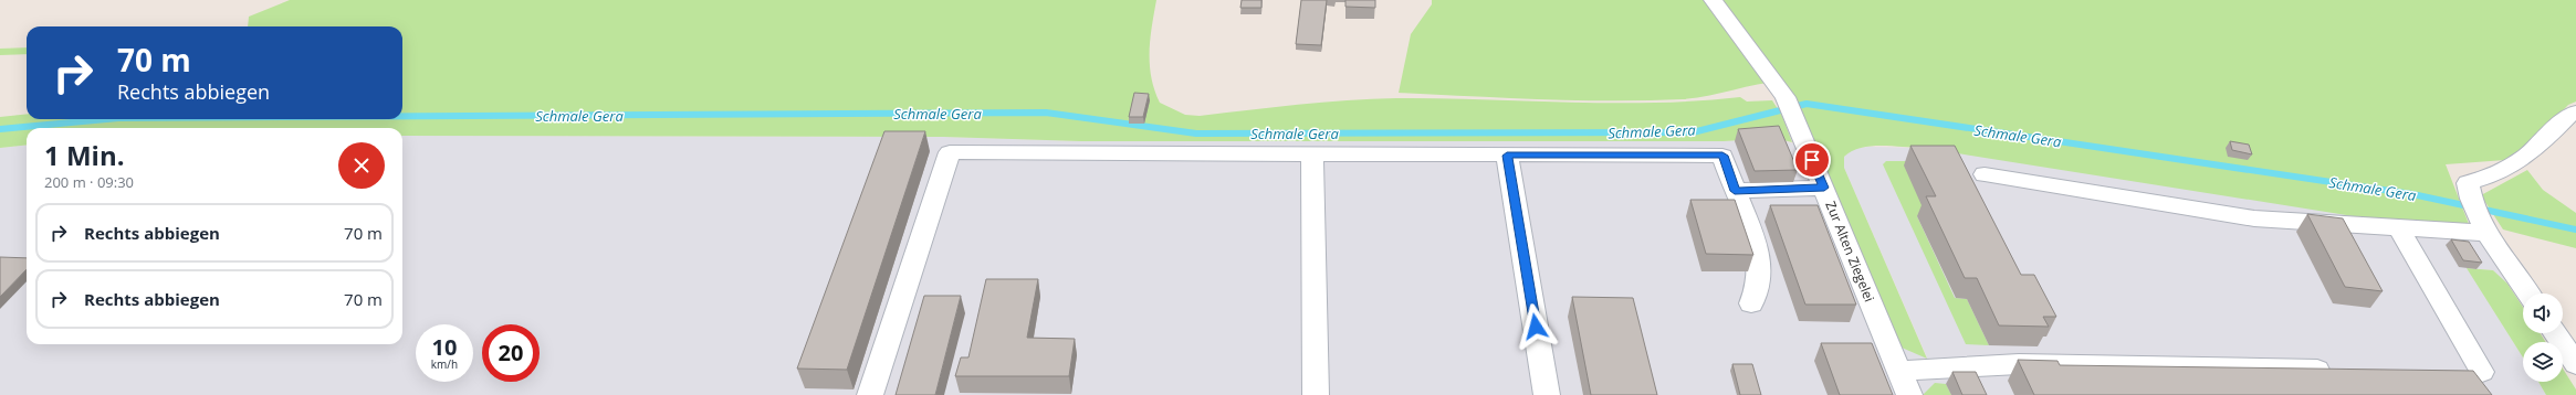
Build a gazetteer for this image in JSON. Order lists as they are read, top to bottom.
{
  "streets": {
    "street": ["Zur Alten Ziegelei"]
  },
  "water": ["Schmale Gera"],
  "page": {
    "turn": ["70 m", "Rechts abbiegen"],
    "heading": ["1 Min.", "200 m · 09:30"],
    "list": [
      {
        "name": "Rechts abbiegen",
        "value": "70 m"
      },
      {
        "name": "Rechts abbiegen",
        "value": "70 m"
      }
    ],
    "speed": "10 km/h",
    "limit": "20"
  }
}
